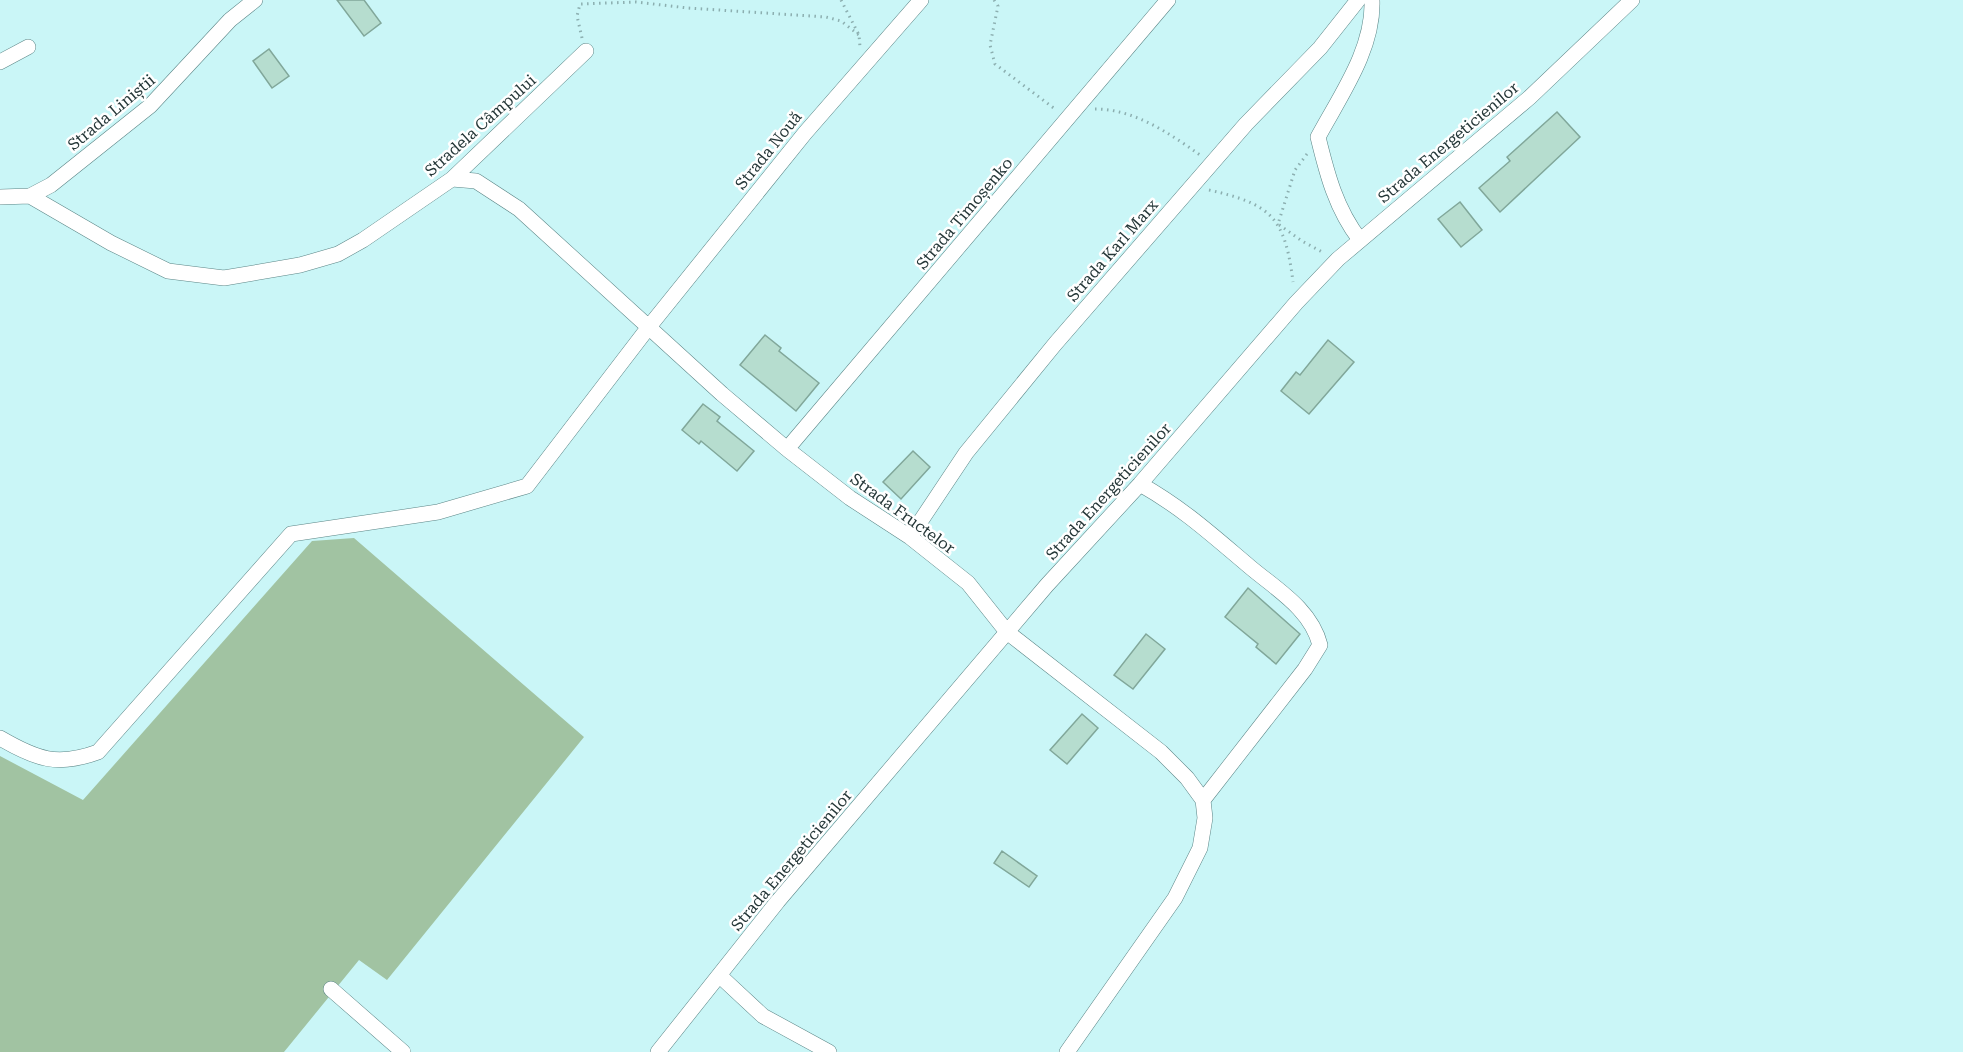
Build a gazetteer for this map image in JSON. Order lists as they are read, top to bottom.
{
  "streets": {
    "street": [
      "Strada Liniștii",
      "Stradela Câmpului",
      "Strada Energeticienilor",
      "Strada Nouă",
      "Strada Timoșenko",
      "Strada Karl Marx",
      "Strada Fructelor"
    ]
  },
  "crossings": [
    ["Strada Liniștii", "Stradela Câmpului"],
    ["Stradela Câmpului", "Strada Fructelor"],
    ["Strada Energeticienilor", "Strada Fructelor"],
    ["Strada Nouă", "Strada Fructelor"],
    ["Strada Timoșenko", "Strada Fructelor"],
    ["Strada Karl Marx", "Strada Fructelor"]
  ]
}
